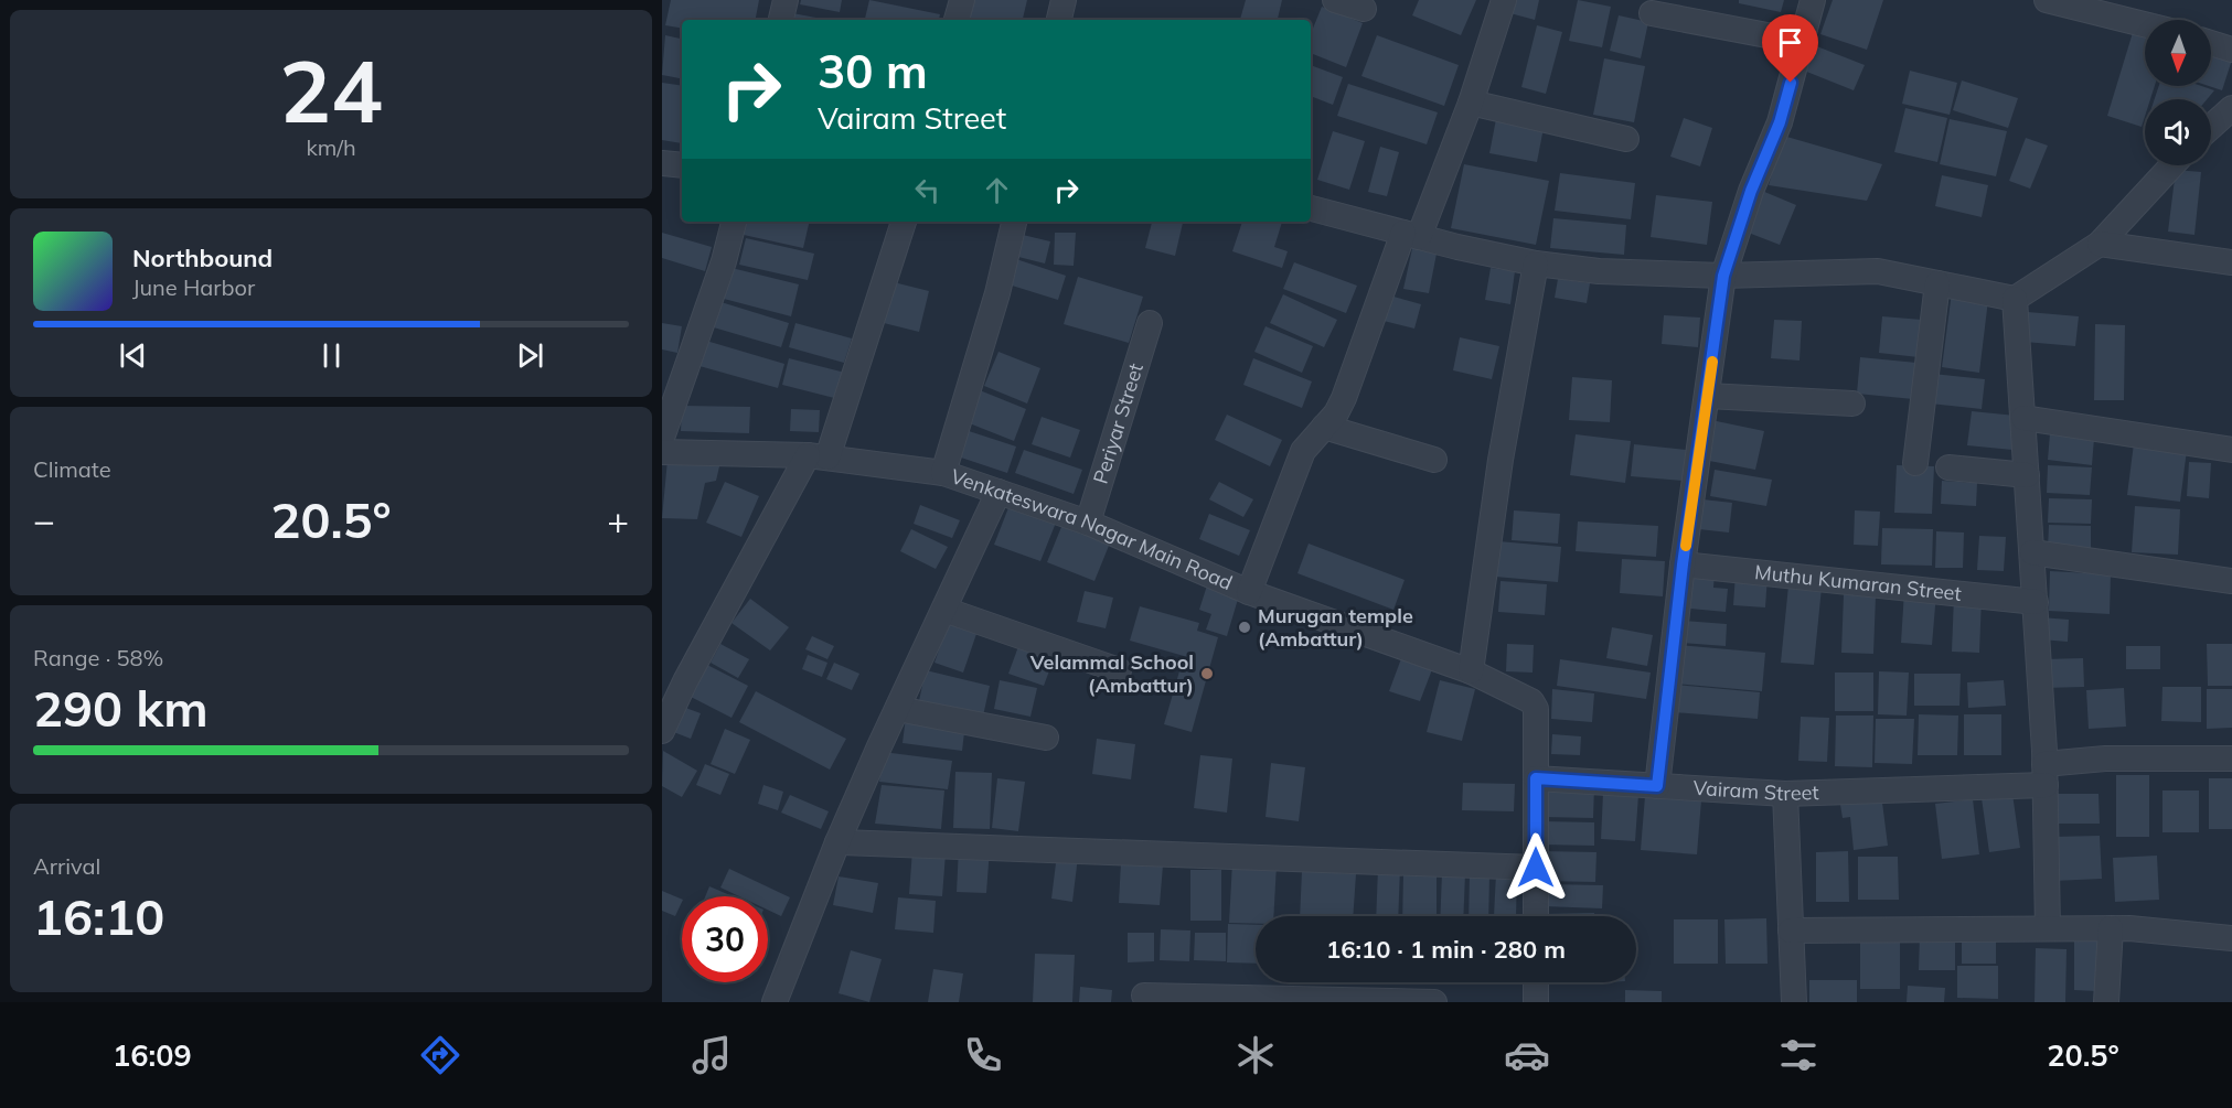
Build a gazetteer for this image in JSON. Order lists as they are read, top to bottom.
{
  "streets": {
    "street": [
      "Periyar Street",
      "Venkateswara Nagar Main Road",
      "Muthu Kumaran Street",
      "Vairam Street"
    ]
  },
  "crossings": [
    ["Periyar Street", "Venkateswara Nagar Main Road"],
    ["Venkateswara Nagar Main Road", "Vairam Street"]
  ],
  "places": ["Murugan temple (Ambattur)", "Velammal School (Ambattur)"],
  "north": "bottom",
  "page": {
    "tile": [
      ["24", "km/h"],
      "Climate",
      ["Range · 58%", "290 km"],
      ["Arrival", "16:10"]
    ],
    "turn": ["30 m", "Vairam Street"],
    "song": ["Northbound", "June Harbor"],
    "heat": ["−", "20.5°", "+"],
    "limit": "30",
    "trip": "16:10 · 1 min · 280 m",
    "tabs": ["16:09", "20.5°"]
  }
}
